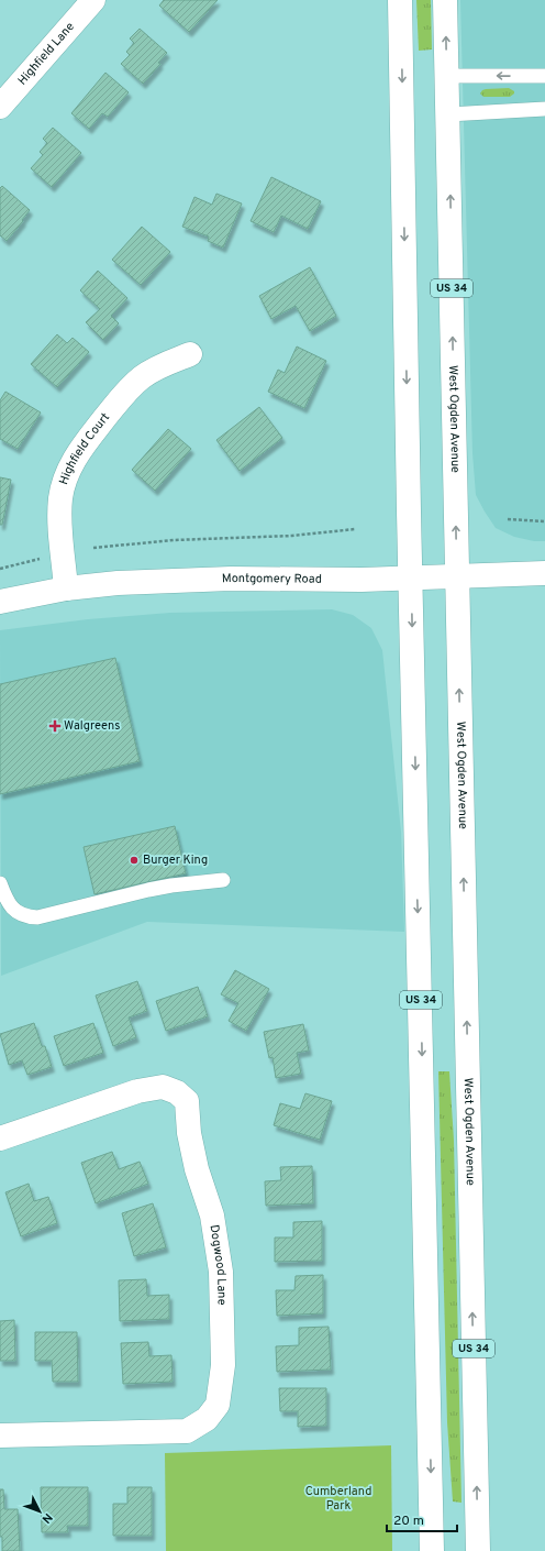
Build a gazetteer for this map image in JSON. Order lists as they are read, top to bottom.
{
  "streets": {
    "main road": [
      "Highfield Lane",
      "US 34",
      "West Ogden Avenue",
      "Highfield Court",
      "Montgomery Road",
      "Dogwood Lane"
    ]
  },
  "crossings": [
    ["US 34", "Montgomery Road"],
    ["West Ogden Avenue", "Montgomery Road"],
    ["Highfield Court", "Montgomery Road"]
  ],
  "parks": ["Cumberland Park"],
  "places": {
    "health": ["Walgreens"],
    "other": ["Burger King"]
  },
  "scale_bar": "20 m",
  "north": "bottom right"
}
